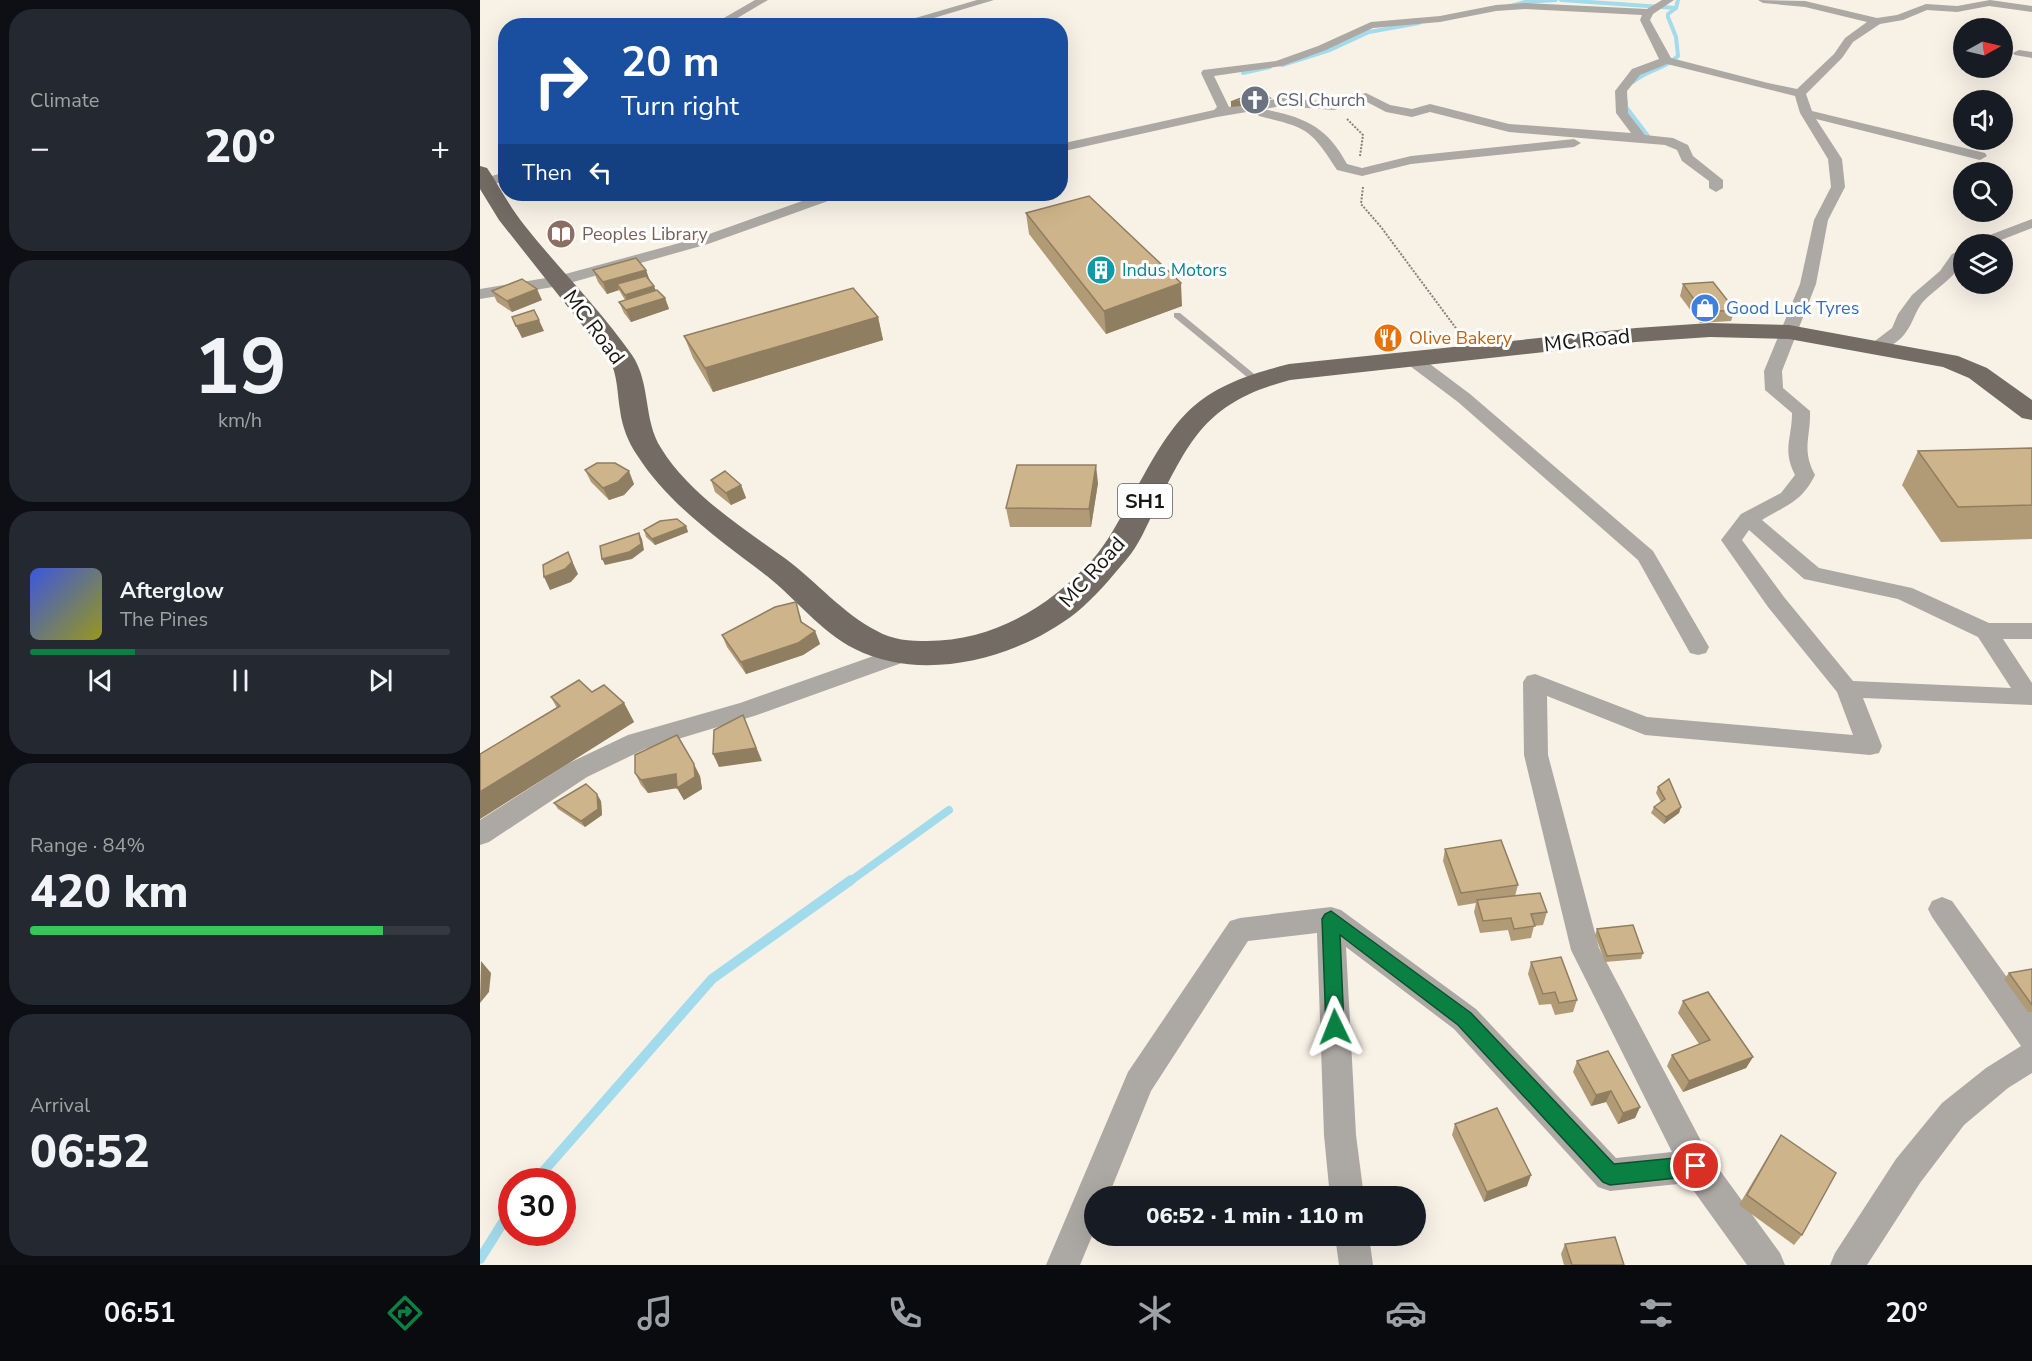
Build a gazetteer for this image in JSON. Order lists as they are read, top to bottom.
{
  "streets": {
    "main road": ["MC Road", "SH1"]
  },
  "places": {
    "church": ["CSI Church"],
    "library": ["Peoples Library"],
    "building": ["Indus Motors"],
    "shop": ["Good Luck Tyres"],
    "restaurant": ["Olive Bakery"]
  },
  "north": "right",
  "page": {
    "tile": [
      "Climate",
      ["19", "km/h"],
      ["Range · 84%", "420 km"],
      ["Arrival", "06:52"]
    ],
    "turn": ["20 m", "Turn right"],
    "heat": ["−", "20°", "+"],
    "then": "Then",
    "song": ["Afterglow", "The Pines"],
    "limit": "30",
    "trip": "06:52 · 1 min · 110 m",
    "tabs": ["06:51", "20°"]
  }
}
